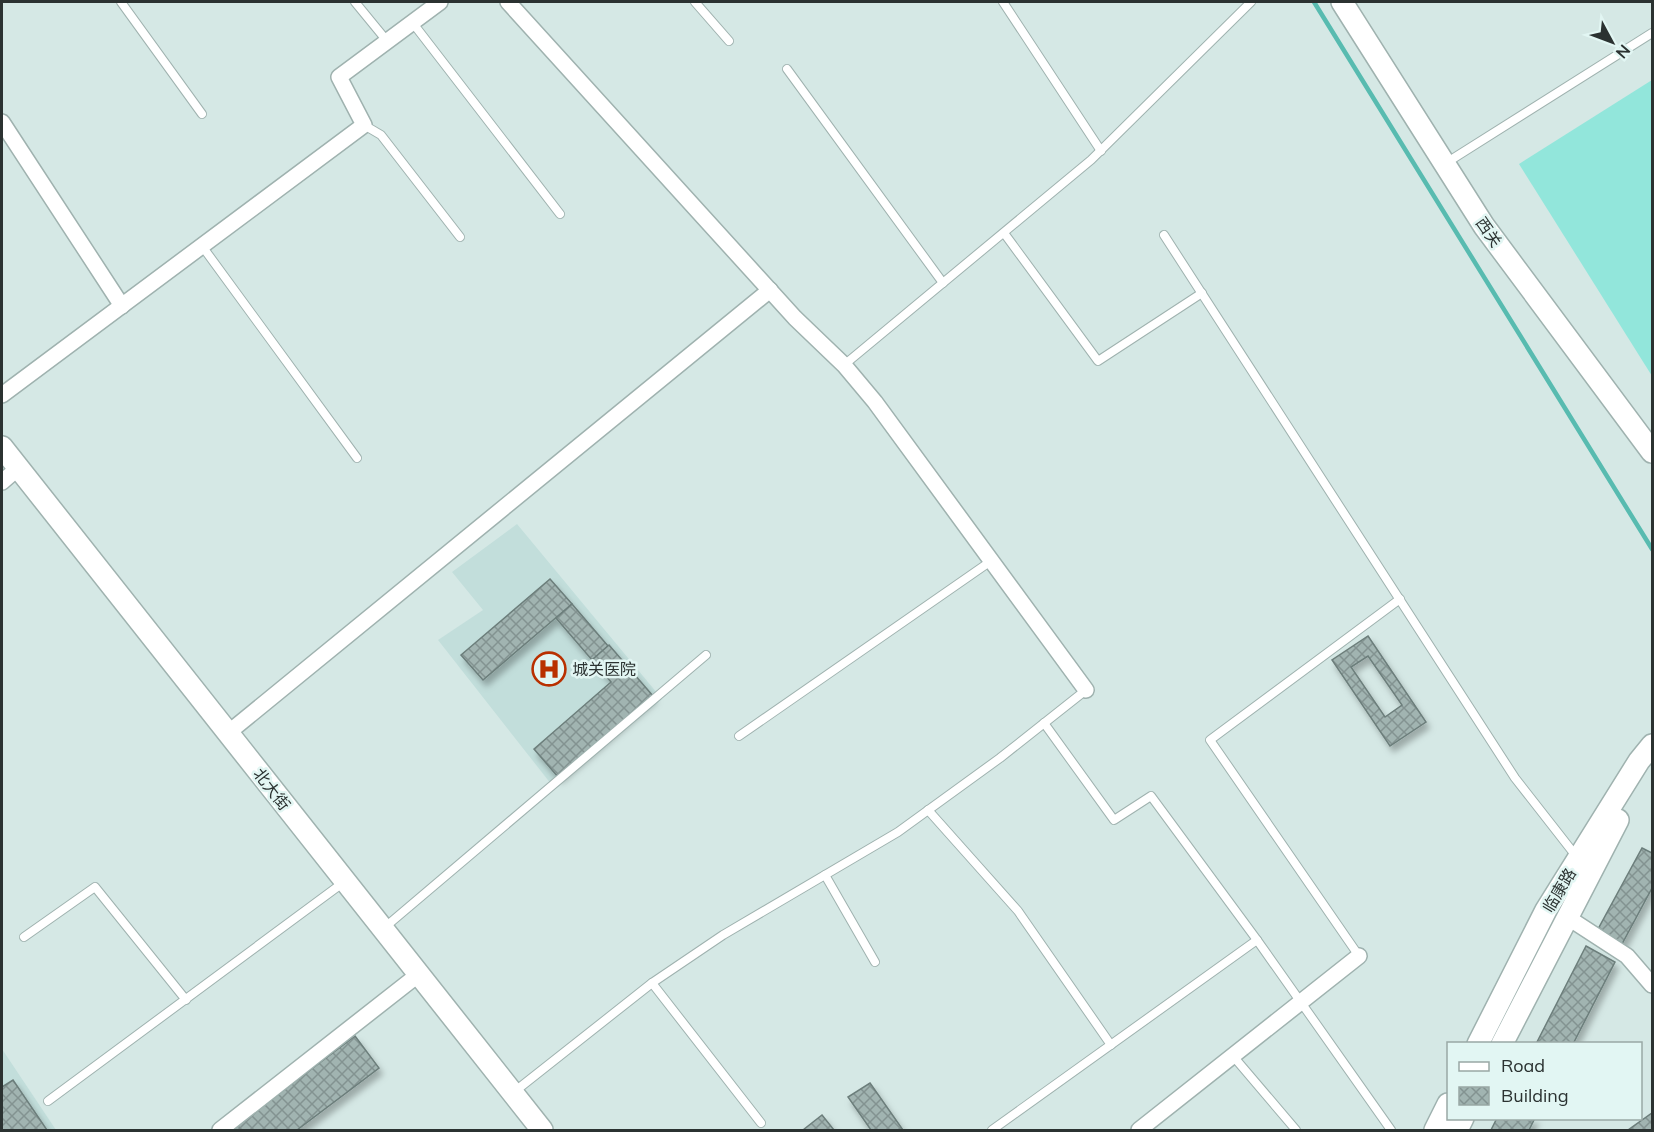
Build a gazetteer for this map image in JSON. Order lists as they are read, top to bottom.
{
  "streets": {
    "main road": ["西关", "北大街", "临康路"]
  },
  "places": {
    "hospital": ["城关医院"]
  },
  "legend": ["Road", "Building"],
  "north": "bottom right"
}
